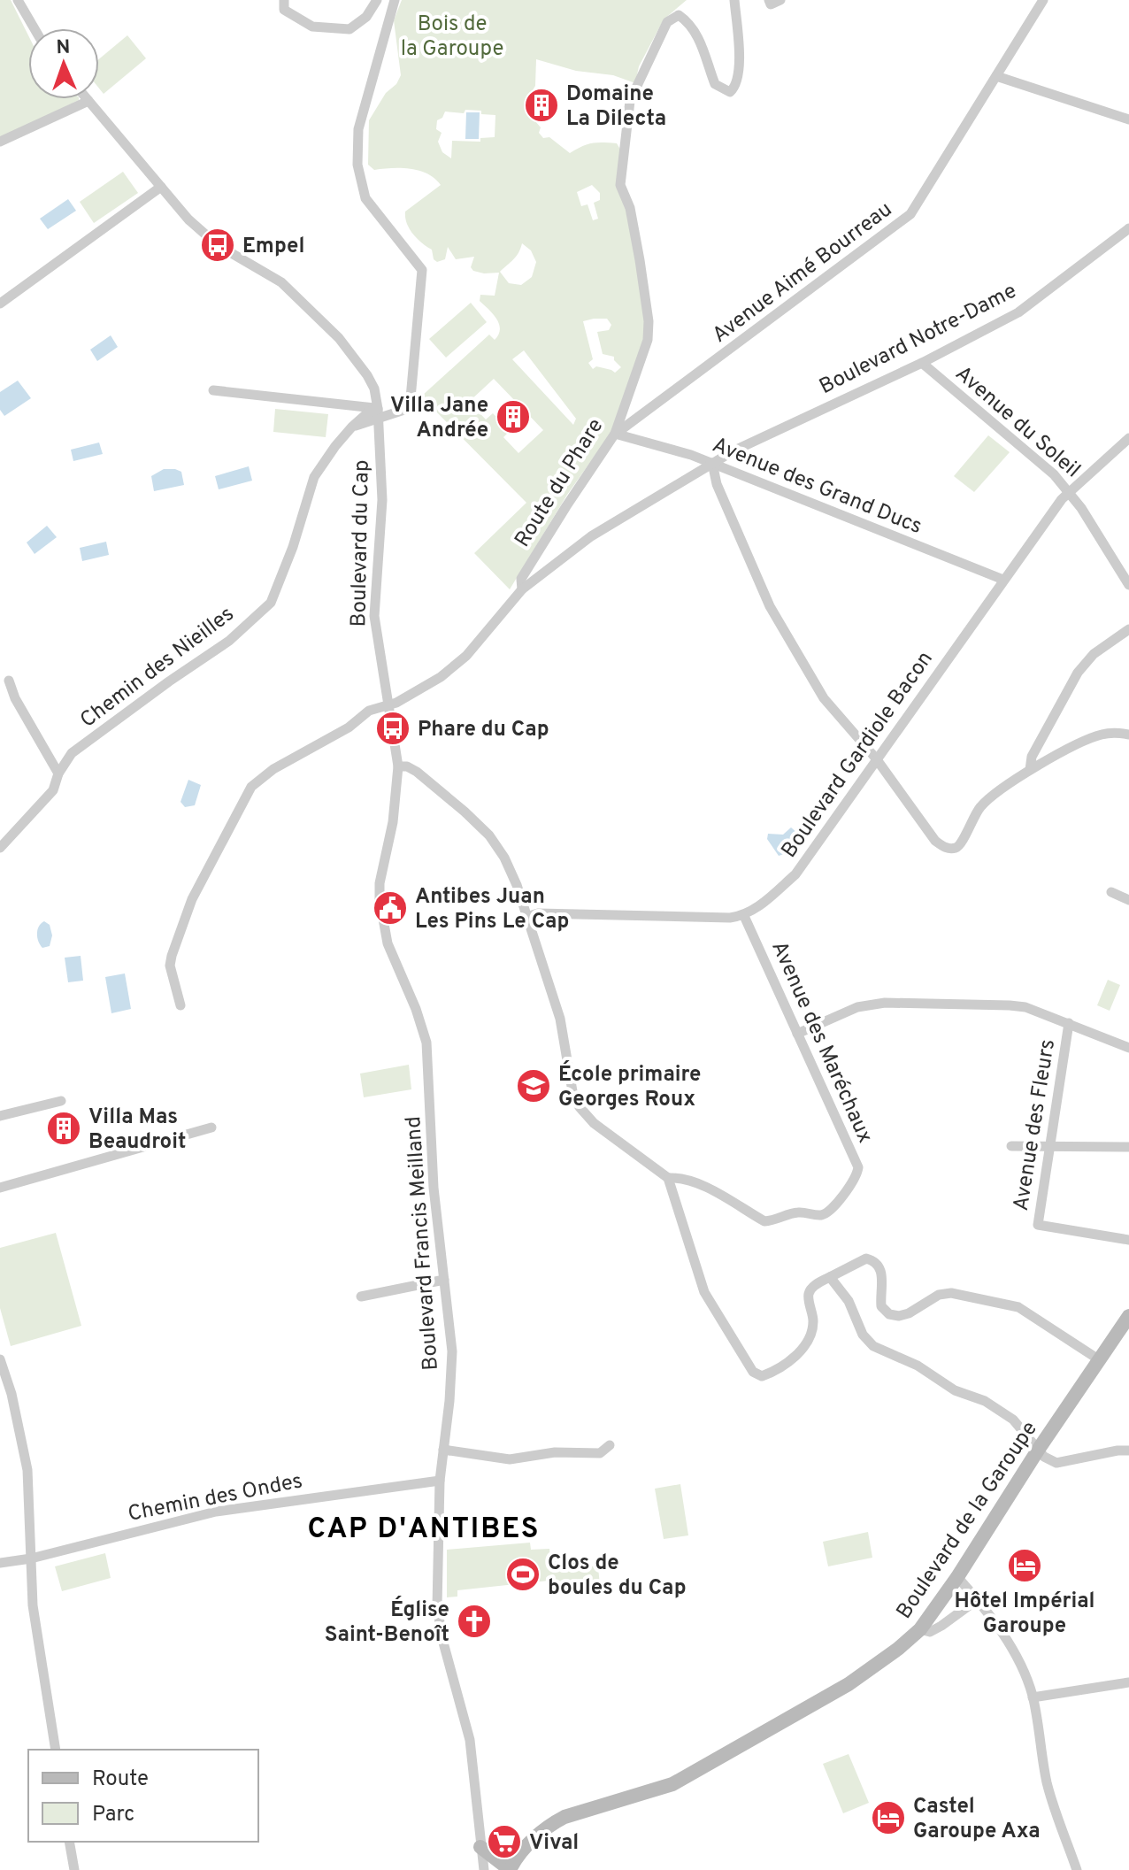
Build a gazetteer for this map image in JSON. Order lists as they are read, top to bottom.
{
  "streets": {
    "street": [
      "Avenue Aimé Bourreau",
      "Boulevard Notre-Dame",
      "Avenue du Soleil",
      "Route du Phare",
      "Avenue des Grand Ducs",
      "Boulevard du Cap",
      "Chemin des Nieilles",
      "Boulevard Gardiole Bacon",
      "Avenue des Maréchaux",
      "Avenue des Fleurs",
      "Boulevard Francis Meilland",
      "Chemin des Ondes",
      "Boulevard de la Garoupe"
    ]
  },
  "crossings": [
    ["Avenue Aimé Bourreau", "Route du Phare"],
    ["Avenue Aimé Bourreau", "Avenue des Grand Ducs"],
    ["Boulevard Notre-Dame", "Avenue du Soleil"],
    ["Boulevard Notre-Dame", "Route du Phare"],
    ["Boulevard Notre-Dame", "Avenue des Grand Ducs"],
    ["Avenue du Soleil", "Boulevard Gardiole Bacon"],
    ["Route du Phare", "Avenue des Grand Ducs"],
    ["Avenue des Grand Ducs", "Boulevard Gardiole Bacon"],
    ["Boulevard du Cap", "Chemin des Nieilles"],
    ["Boulevard du Cap", "Boulevard Francis Meilland"],
    ["Boulevard Gardiole Bacon", "Avenue des Maréchaux"],
    ["Boulevard Francis Meilland", "Chemin des Ondes"]
  ],
  "districts": ["CAP D'ANTIBES"],
  "parks": ["Bois de la Garoupe"],
  "places": {
    "building": ["Domaine La Dilecta", "Villa Jane Andrée", "Villa Mas Beaudroit"],
    "bus stop": ["Empel", "Phare du Cap"],
    "public building": ["Antibes Juan Les Pins Le Cap"],
    "school or university": ["École primaire Georges Roux"],
    "hotel": ["Hôtel Impérial Garoupe", "Castel Garoupe Axa"],
    "sports": ["Clos de boules du Cap"],
    "church": ["Église Saint-Benoît"],
    "supermarket": ["Vival"]
  },
  "legend": ["Route", "Parc"],
  "north": "top"
}
